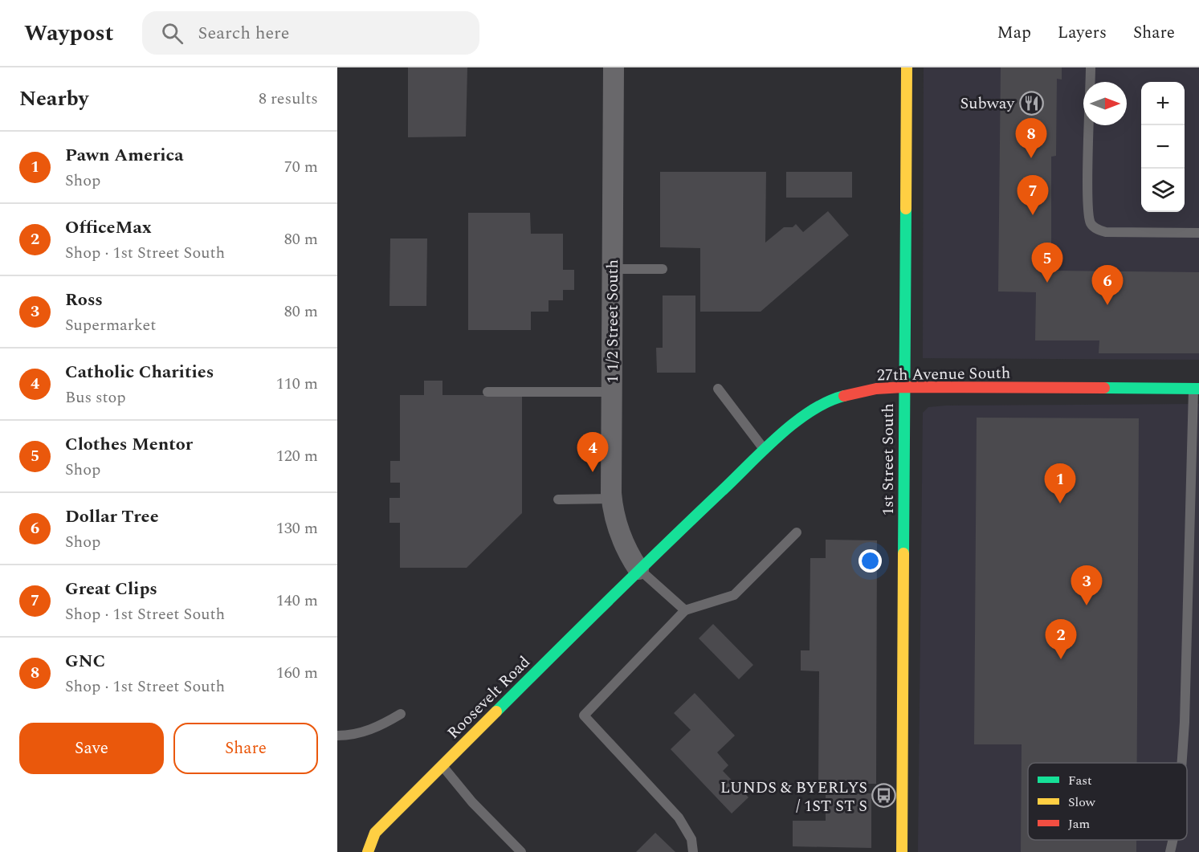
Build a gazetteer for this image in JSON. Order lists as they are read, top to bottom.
{
  "streets": {
    "street": [
      "1 1/2 Street South",
      "27th Avenue South",
      "1st Street South",
      "Roosevelt Road"
    ]
  },
  "crossings": [
    ["1 1/2 Street South", "27th Avenue South"],
    ["1 1/2 Street South", "Roosevelt Road"],
    ["27th Avenue South", "1st Street South"],
    ["27th Avenue South", "Roosevelt Road"]
  ],
  "places": {
    "restaurant": ["Subway"],
    "bus stop": ["LUNDS & BYERLYS / 1ST ST S"]
  },
  "legend": ["Fast", "Slow", "Jam"],
  "north": "right",
  "page": {
    "header": "Waypost",
    "search": "Search here",
    "nav": ["Map", "Layers", "Share"],
    "heading": ["Nearby", "8 results"],
    "map_buttons": ["+", "−"],
    "pins": [
      "8",
      "7",
      "5",
      "6",
      "4",
      "1",
      "3",
      "2"
    ],
    "list": [
      {
        "mark": "1",
        "name": "Pawn America",
        "note": "Shop",
        "value": "70 m"
      },
      {
        "mark": "2",
        "name": "OfficeMax",
        "note": "Shop · 1st Street South",
        "value": "80 m"
      },
      {
        "mark": "3",
        "name": "Ross",
        "note": "Supermarket",
        "value": "80 m"
      },
      {
        "mark": "4",
        "name": "Catholic Charities",
        "note": "Bus stop",
        "value": "110 m"
      },
      {
        "mark": "5",
        "name": "Clothes Mentor",
        "note": "Shop",
        "value": "120 m"
      },
      {
        "mark": "6",
        "name": "Dollar Tree",
        "note": "Shop",
        "value": "130 m"
      },
      {
        "mark": "7",
        "name": "Great Clips",
        "note": "Shop · 1st Street South",
        "value": "140 m"
      },
      {
        "mark": "8",
        "name": "GNC",
        "note": "Shop · 1st Street South",
        "value": "160 m"
      }
    ],
    "buttons": ["Save", "Share"]
  }
}
